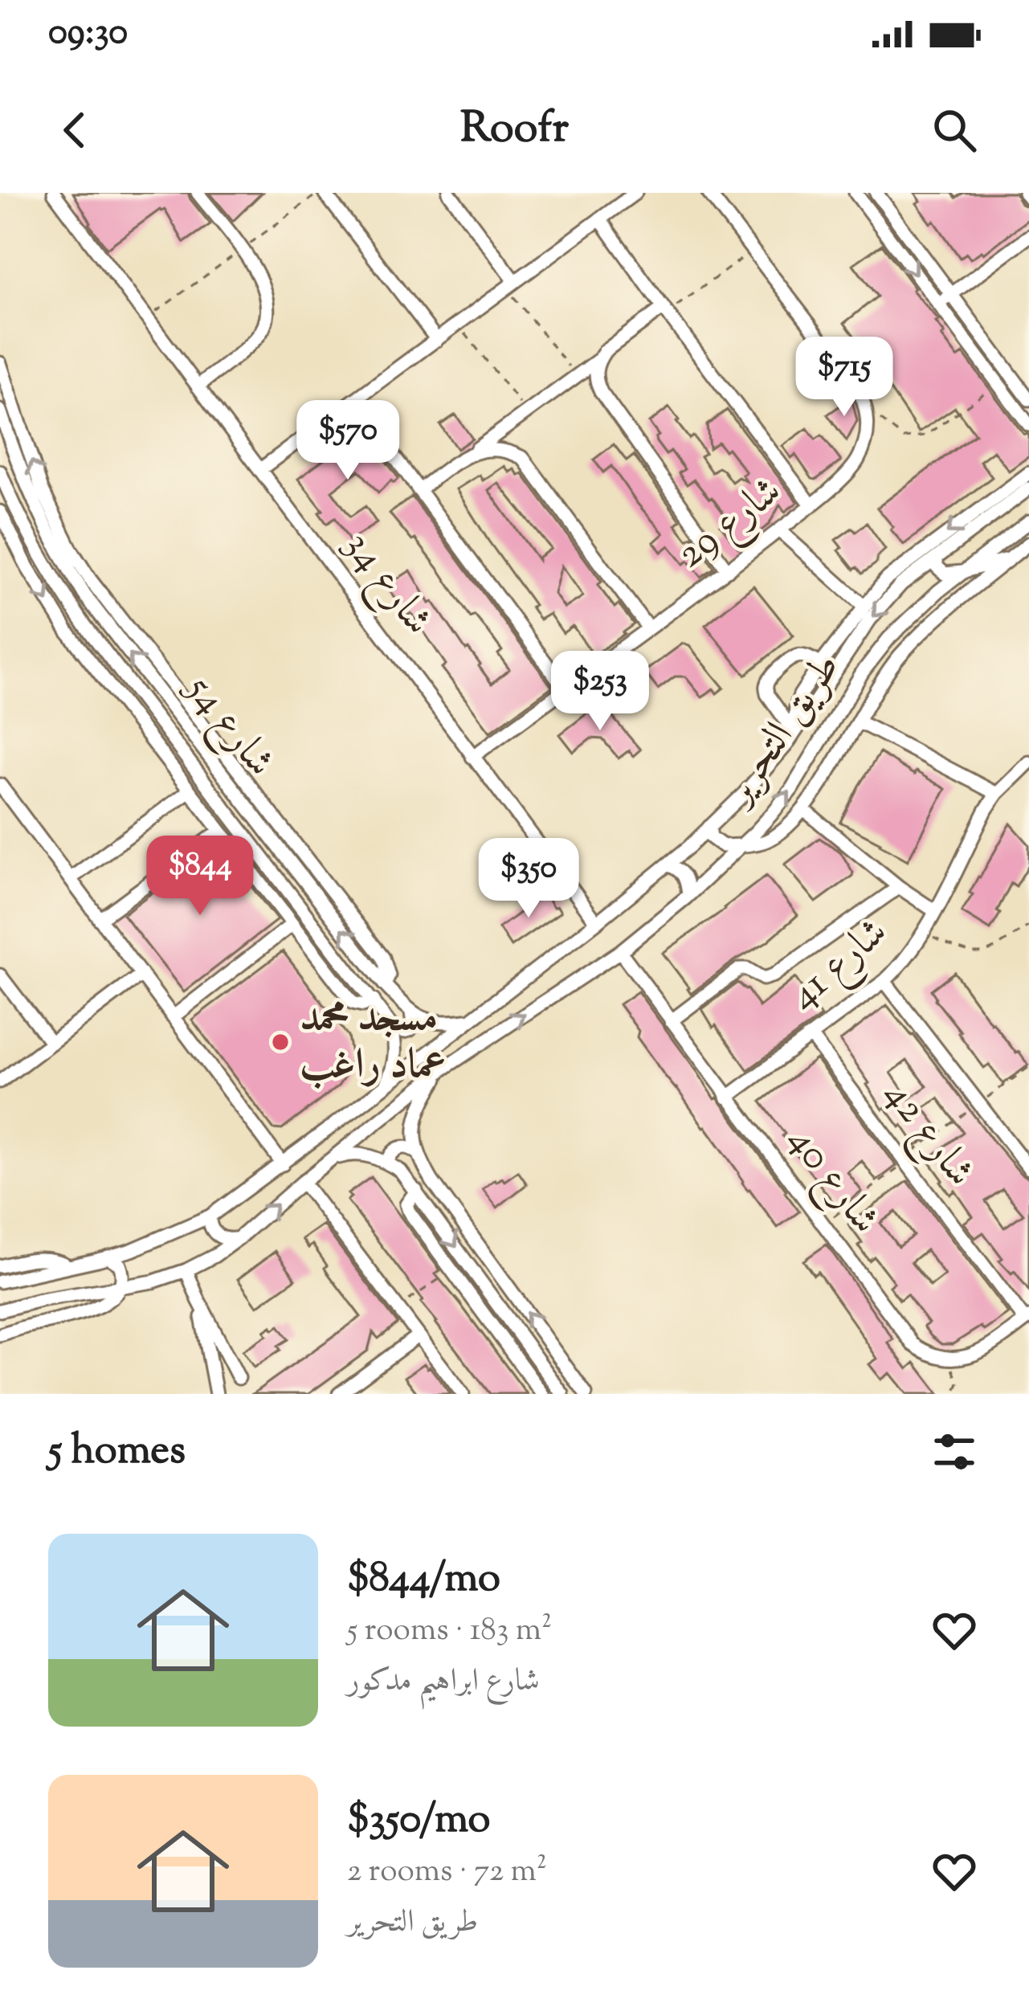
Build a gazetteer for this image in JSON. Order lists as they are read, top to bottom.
{
  "streets": {
    "street": [
      "شارع 29",
      "شارع 34",
      "شارع 54",
      "طريق التحرير",
      "شارع 41",
      "شارع 42",
      "شارع 40"
    ]
  },
  "crossings": [
    ["شارع 29", "شارع 34"],
    ["شارع 34", "طريق التحرير"],
    ["طريق التحرير", "شارع 40"],
    ["شارع 41", "شارع 42"],
    ["شارع 41", "شارع 40"]
  ],
  "places": ["مسجد محمد عماد راغب"],
  "page": {
    "status": "09:30",
    "header": "Roofr",
    "price": [
      "$715",
      "$570",
      "$253",
      "$844",
      "$350"
    ],
    "heading": "5 homes",
    "list": [
      {
        "name": "$844/mo",
        "note": "5 rooms · 183 m² · شارع ابراهيم مدكور"
      },
      {
        "name": "$350/mo",
        "note": "2 rooms · 72 m² · طريق التحرير"
      }
    ]
  }
}
